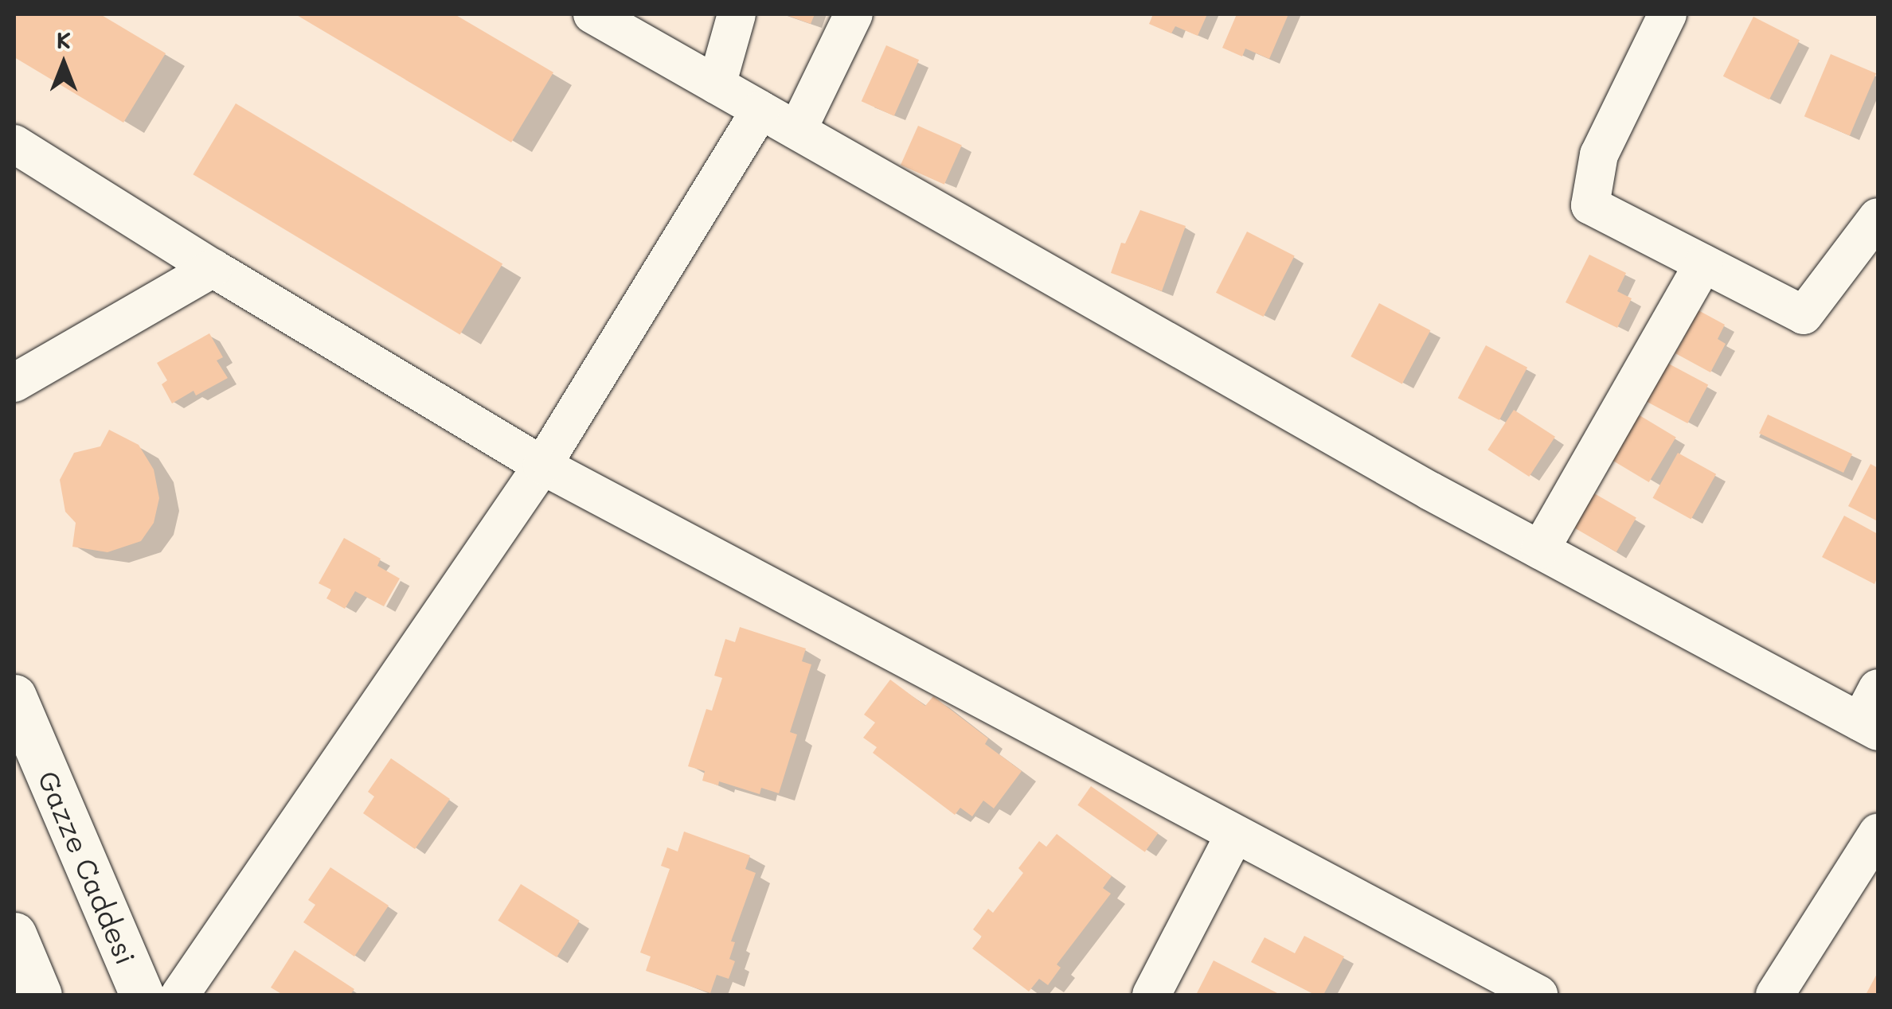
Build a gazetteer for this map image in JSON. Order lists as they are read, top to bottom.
{
  "streets": {
    "main road": ["Gazze Caddesi"]
  },
  "north": "top"
}
